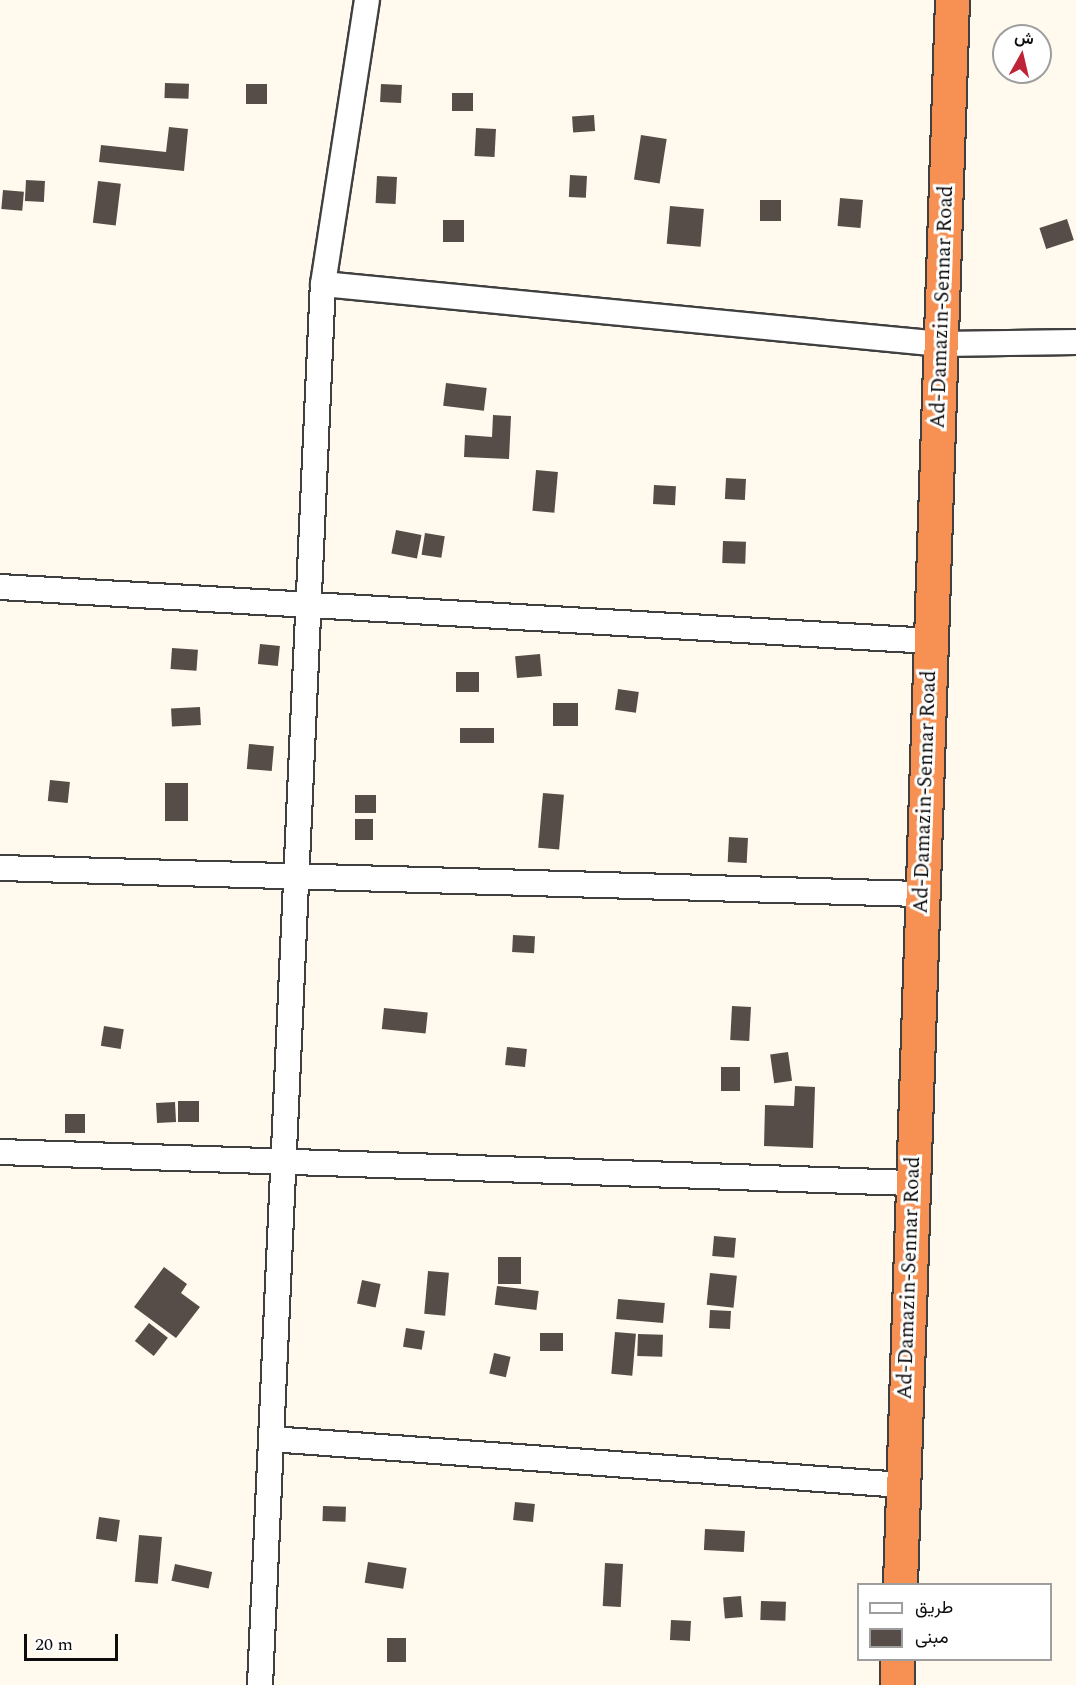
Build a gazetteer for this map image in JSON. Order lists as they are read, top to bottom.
{
  "streets": {
    "highway": ["Ad-Damazin-Sennar Road"]
  },
  "legend": ["طريق", "مبنى"],
  "scale_bar": "20 m",
  "north": "top"
}
